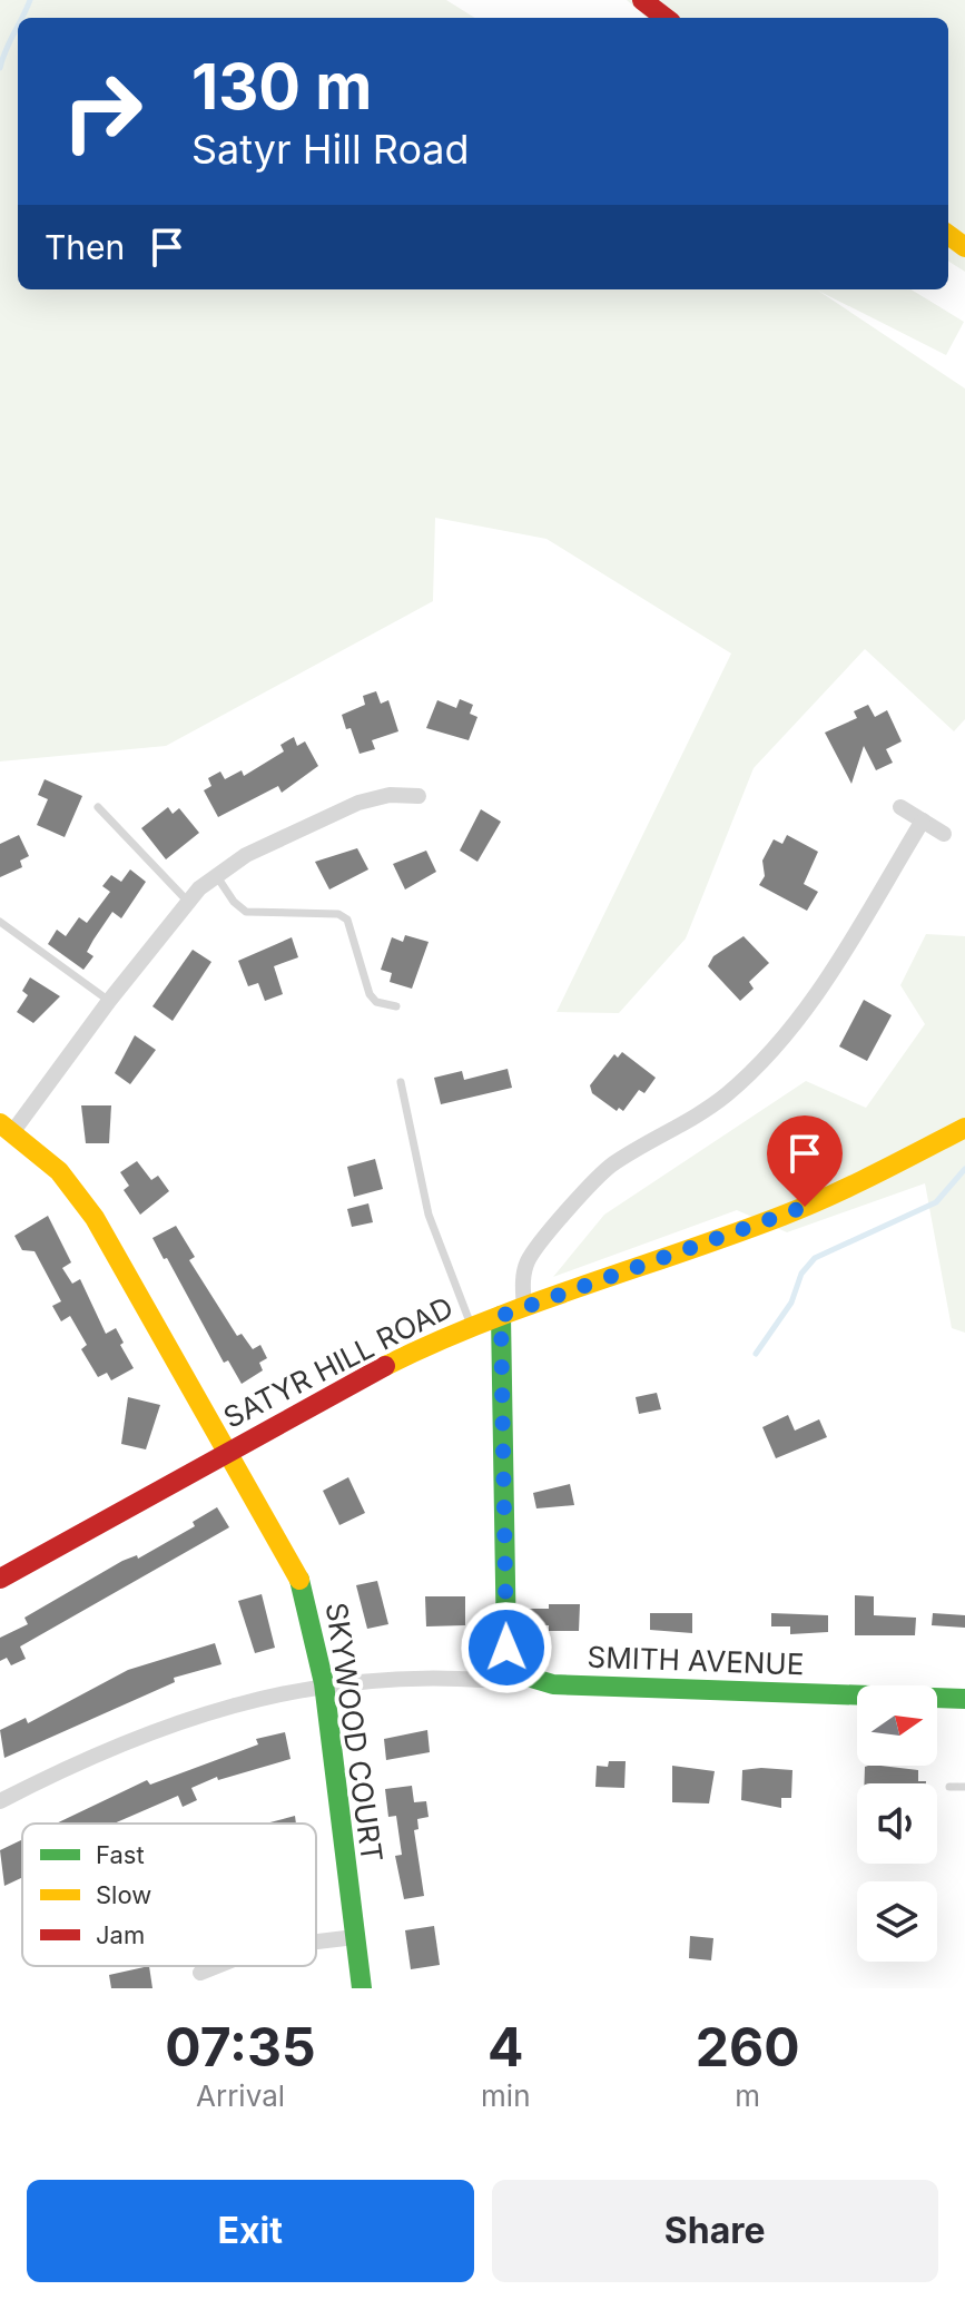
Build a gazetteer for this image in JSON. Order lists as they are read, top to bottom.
{
  "streets": {
    "street": ["SATYR HILL ROAD", "SMITH AVENUE", "SKYWOOD COURT"]
  },
  "crossings": [
    ["SATYR HILL ROAD", "SMITH AVENUE"],
    ["SATYR HILL ROAD", "SKYWOOD COURT"]
  ],
  "legend": ["Fast", "Slow", "Jam"],
  "north": "right",
  "page": {
    "turn": ["130 m", "Satyr Hill Road"],
    "then": "Then",
    "eta": [
      "07:35",
      "Arrival",
      "4",
      "min",
      "260",
      "m"
    ],
    "buttons": ["Exit", "Share"]
  }
}
